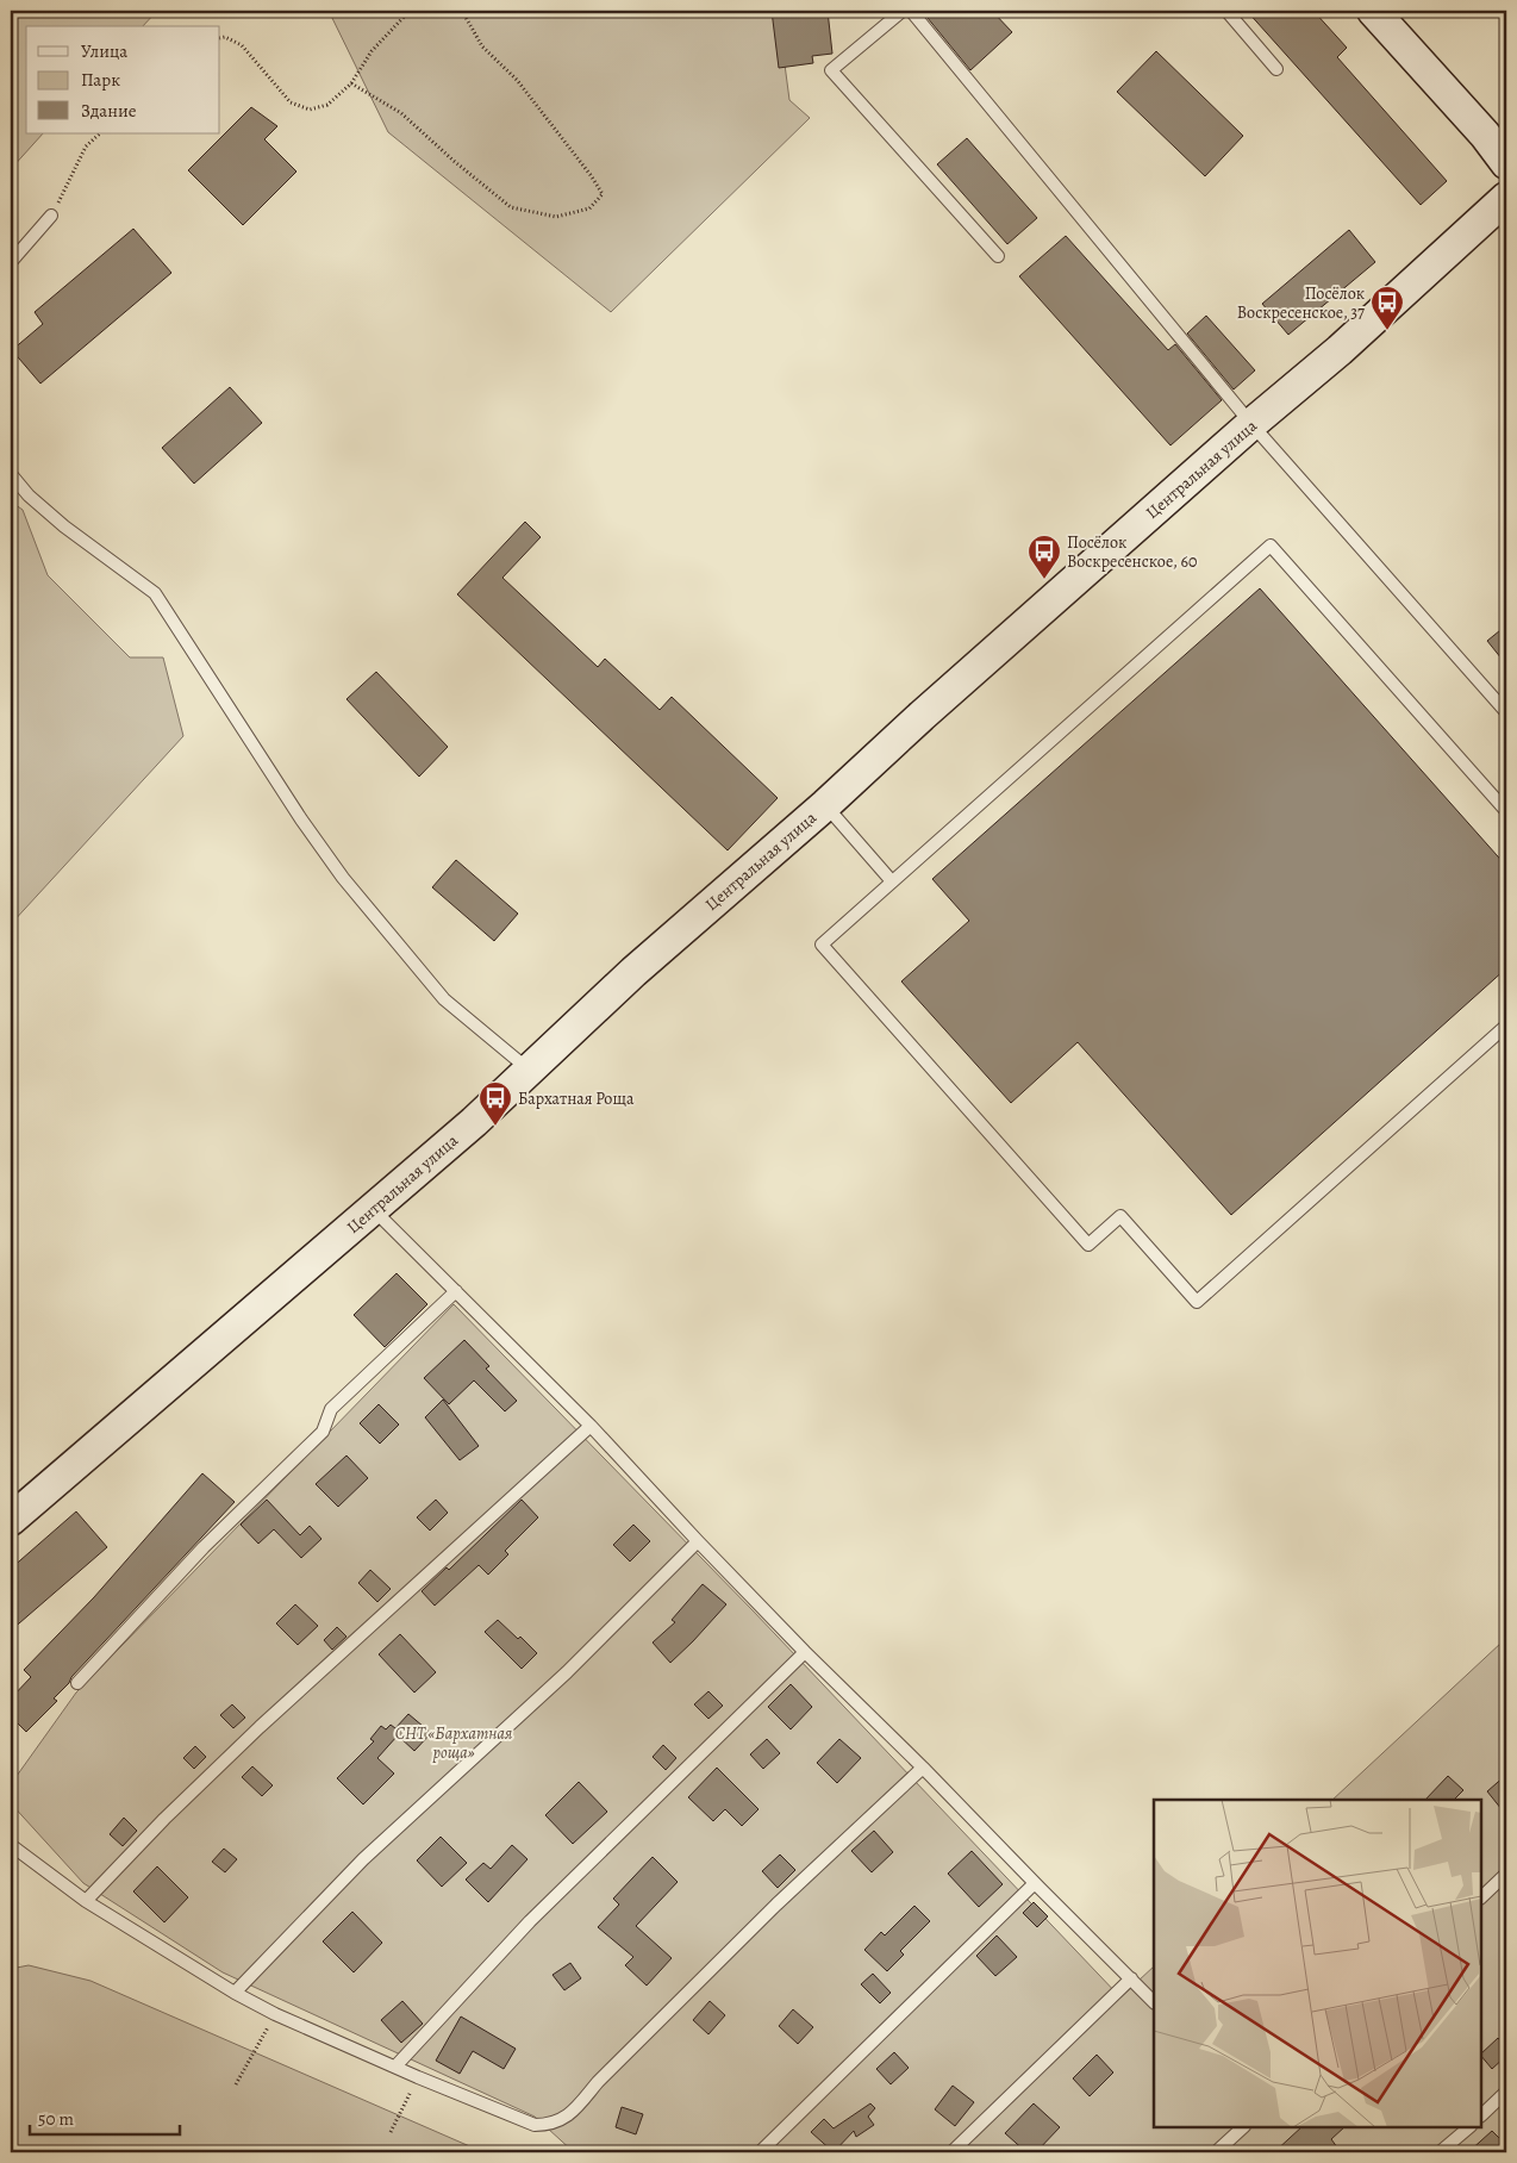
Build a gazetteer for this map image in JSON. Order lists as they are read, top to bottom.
{
  "streets": {
    "main road": ["Центральная улица"]
  },
  "parks": ["СНТ «Бархатная роща»"],
  "places": {
    "bus stop": ["Посёлок Воскресенское, 37", "Посёлок Воскресенское, 60", "Бархатная Роща"]
  },
  "legend": ["Улица", "Парк", "Здание"],
  "scale_bar": "50 m"
}
